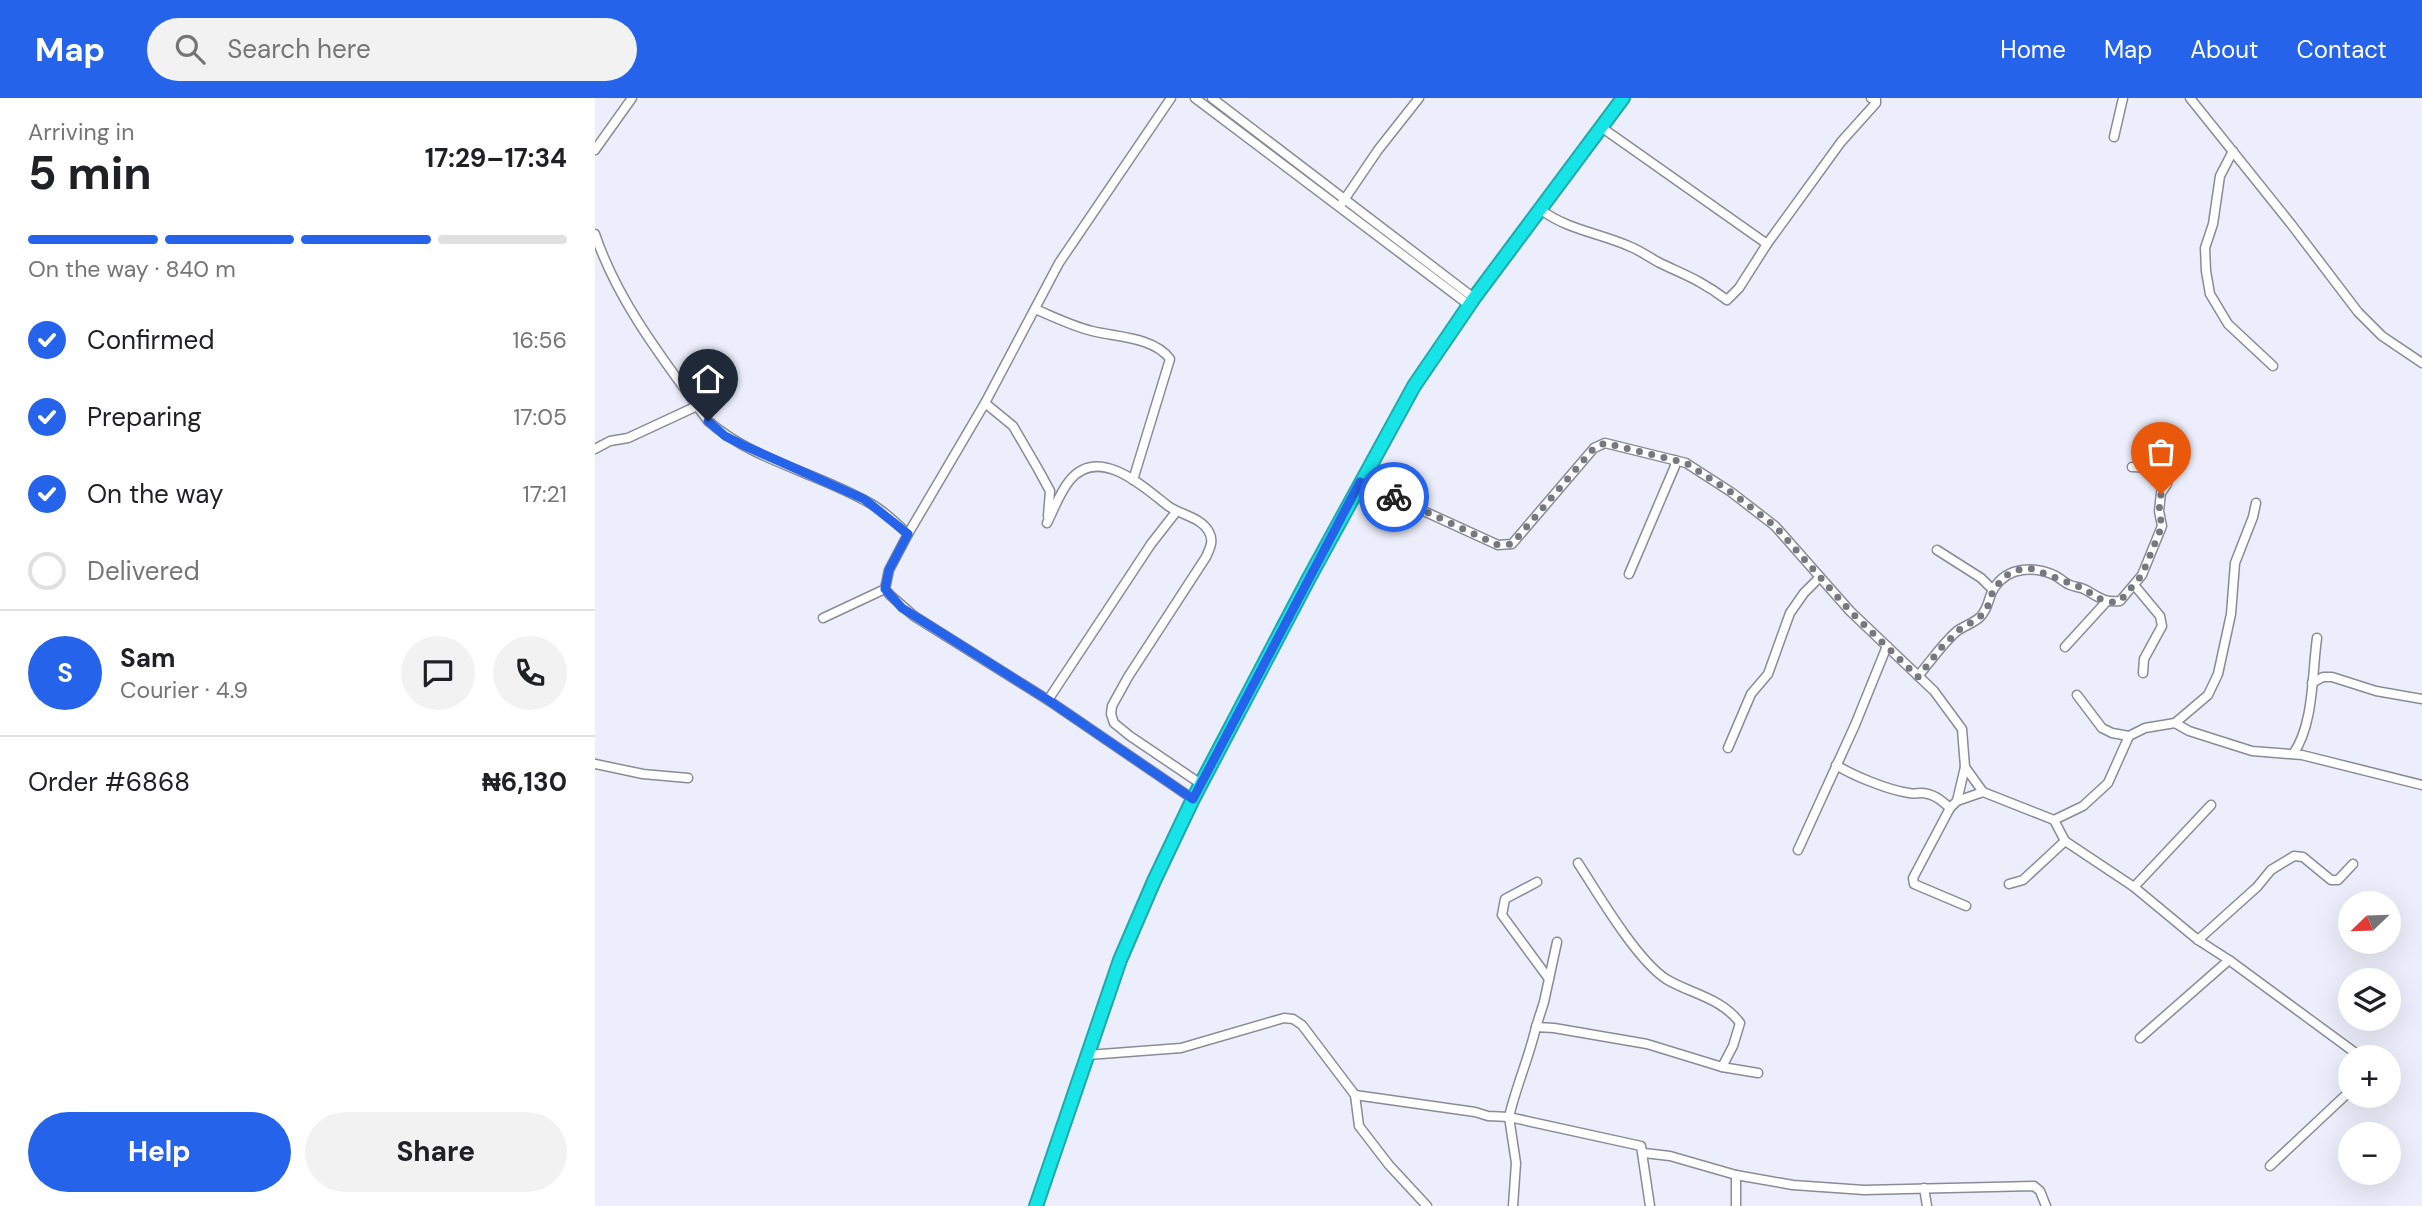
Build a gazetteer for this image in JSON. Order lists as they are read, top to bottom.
{
  "north": "bottom left",
  "page": {
    "header": "Map",
    "search": "Search here",
    "nav": [
      "Home",
      "Map",
      "About",
      "Contact"
    ],
    "heading": ["5 min", "Arriving in", "17:29–17:34"],
    "panel": [
      "Sam",
      "Courier · 4.9",
      "Order #6868",
      "₦6,130"
    ],
    "bar": "On the way · 840 m",
    "list": [
      ["Confirmed", "16:56"],
      ["Preparing", "17:05"],
      ["On the way", "17:21"],
      "Delivered"
    ],
    "round": "S",
    "map_buttons": ["+", "−"],
    "buttons": ["Help", "Share"]
  }
}
